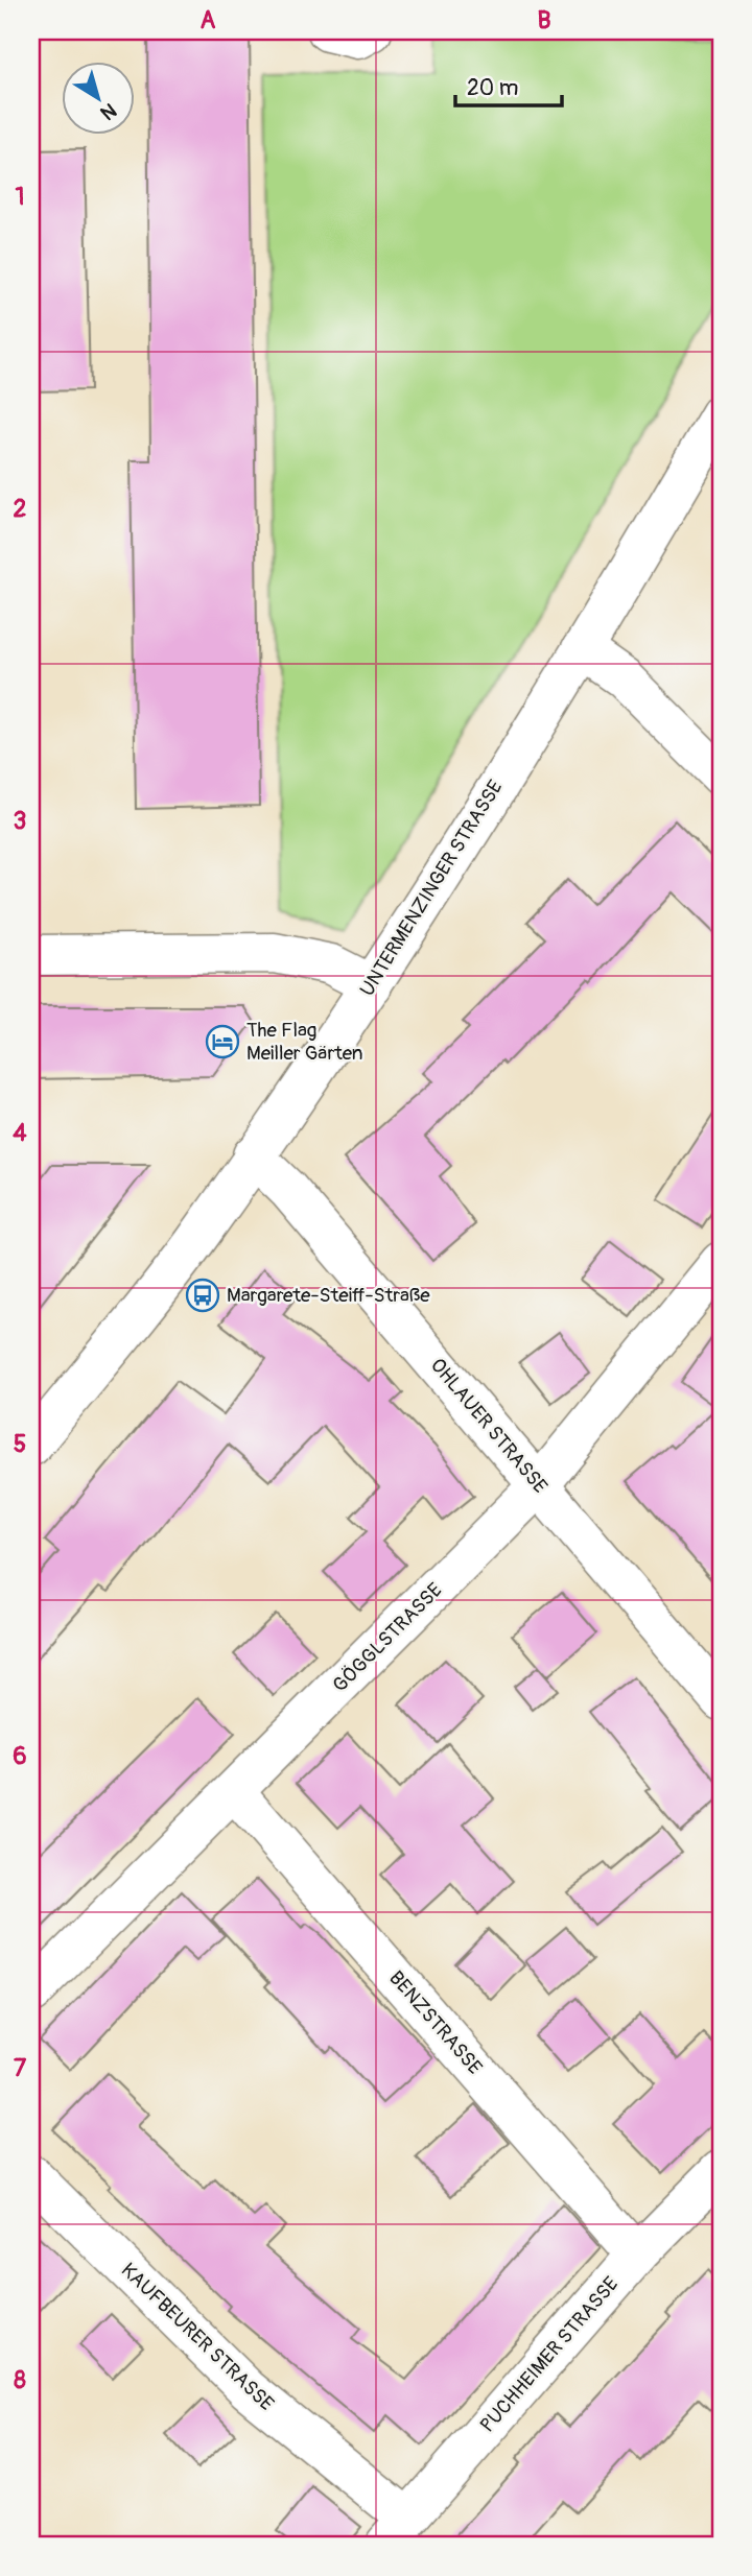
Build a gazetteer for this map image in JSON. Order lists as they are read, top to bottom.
{
  "streets": {
    "street": [
      "UNTERMENZINGER STRASSE",
      "OHLAUER STRASSE",
      "GÖGGLSTRASSE",
      "BENZSTRASSE",
      "KAUFBEURER STRASSE",
      "PUCHHEIMER STRASSE"
    ]
  },
  "crossings": [
    ["UNTERMENZINGER STRASSE", "OHLAUER STRASSE"],
    ["OHLAUER STRASSE", "GÖGGLSTRASSE"],
    ["GÖGGLSTRASSE", "BENZSTRASSE"],
    ["BENZSTRASSE", "PUCHHEIMER STRASSE"],
    ["KAUFBEURER STRASSE", "PUCHHEIMER STRASSE"]
  ],
  "places": {
    "hotel": ["The Flag Meiller Gärten"],
    "bus stop": ["Margarete-Steiff-Straße"]
  },
  "scale_bar": "20 m",
  "north": "bottom right",
  "grid": {
    "columns": ["A", "B"],
    "rows": [
      "1",
      "2",
      "3",
      "4",
      "5",
      "6",
      "7",
      "8"
    ]
  }
}
